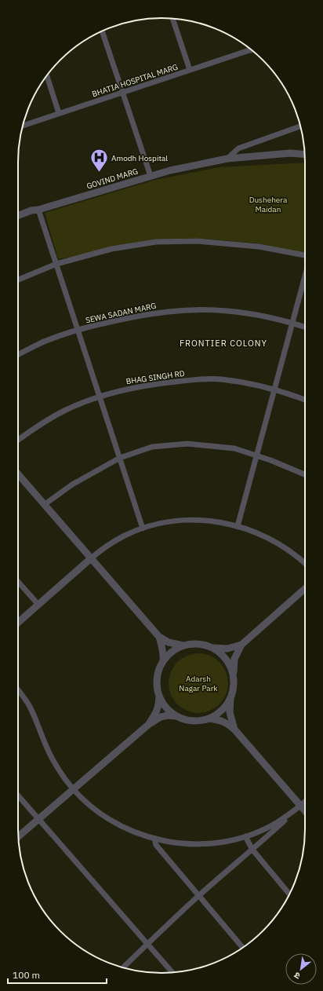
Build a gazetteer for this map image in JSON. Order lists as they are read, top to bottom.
{
  "streets": {
    "street": [
      "BHATIA HOSPITAL MARG",
      "GOVIND MARG",
      "SEWA SADAN MARG",
      "BHAG SINGH RD"
    ]
  },
  "districts": ["FRONTIER COLONY"],
  "parks": ["Dushehera Maidan", "Adarsh Nagar Park"],
  "places": {
    "hospital": ["Amodh Hospital"]
  },
  "scale_bar": "100 m",
  "north": "bottom left"
}
